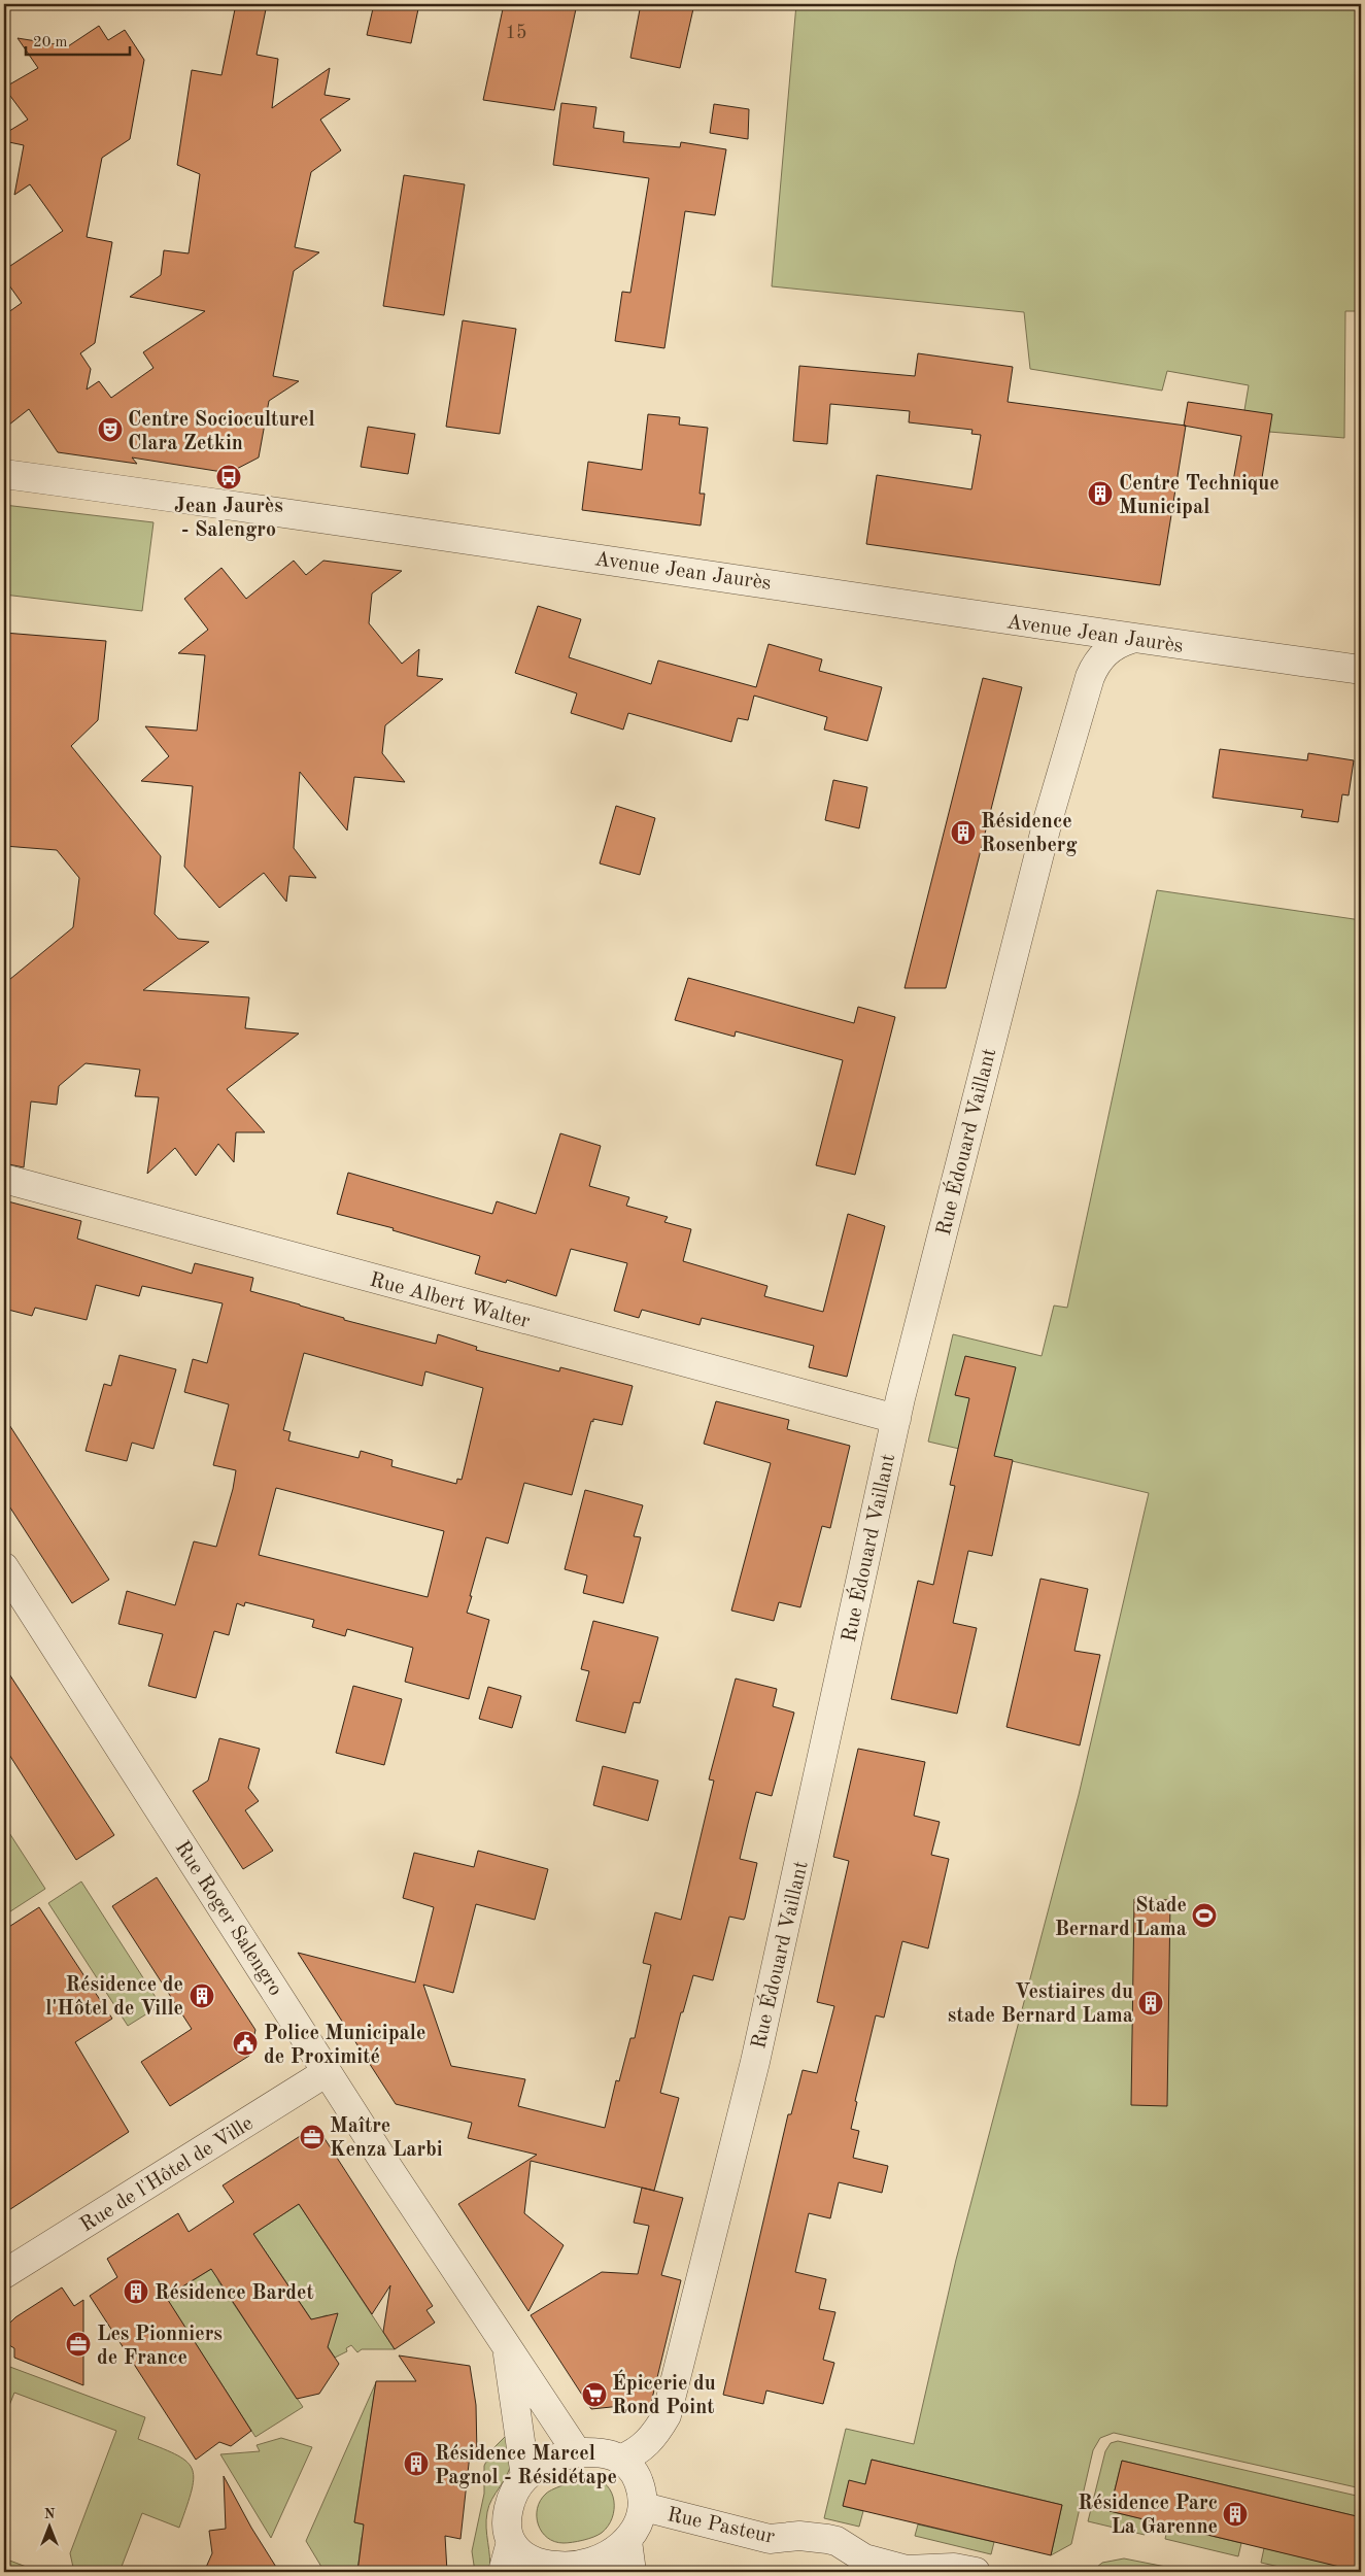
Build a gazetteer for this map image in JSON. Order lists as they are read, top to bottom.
{
  "streets": {
    "street": [
      "Avenue Jean Jaurès",
      "Rue Édouard Vaillant",
      "Rue Albert Walter",
      "Rue Roger Salengro",
      "Rue de l'Hôtel de Ville",
      "Rue Pasteur"
    ]
  },
  "crossings": [
    ["Avenue Jean Jaurès", "Rue Édouard Vaillant"],
    ["Rue Édouard Vaillant", "Rue Albert Walter"],
    ["Rue Édouard Vaillant", "Rue Roger Salengro"],
    ["Rue Édouard Vaillant", "Rue Pasteur"],
    ["Rue Roger Salengro", "Rue de l'Hôtel de Ville"],
    ["Rue Roger Salengro", "Rue Pasteur"]
  ],
  "places": {
    "theatre": ["Centre Socioculturel Clara Zetkin"],
    "bus stop": ["Jean Jaurès - Salengro"],
    "building": [
      "Centre Technique Municipal",
      "Résidence Rosenberg",
      "Résidence de l'Hôtel de Ville",
      "Vestiaires du stade Bernard Lama",
      "Résidence Bardet",
      "Résidence Marcel Pagnol - Résidétape",
      "Résidence Parc La Garenne"
    ],
    "sports": ["Stade Bernard Lama"],
    "public building": ["Police Municipale de Proximité"],
    "office": ["Maître Kenza Larbi", "Les Pionniers de France"],
    "supermarket": ["Épicerie du Rond Point"]
  },
  "house_numbers": ["15"],
  "scale_bar": "20 m",
  "north": "top"
}
